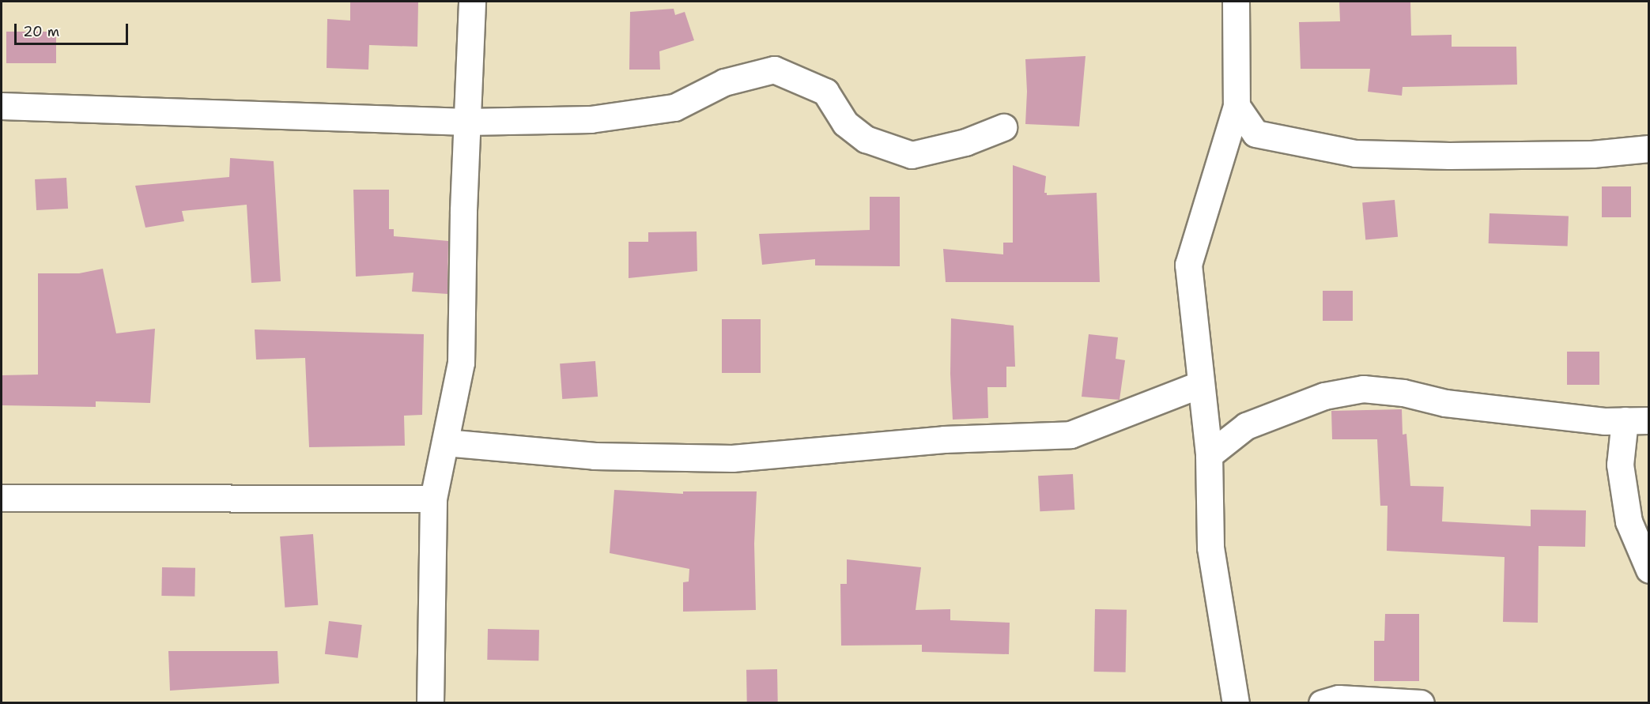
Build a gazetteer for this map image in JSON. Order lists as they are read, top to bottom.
{
  "scale_bar": "20 m"
}
